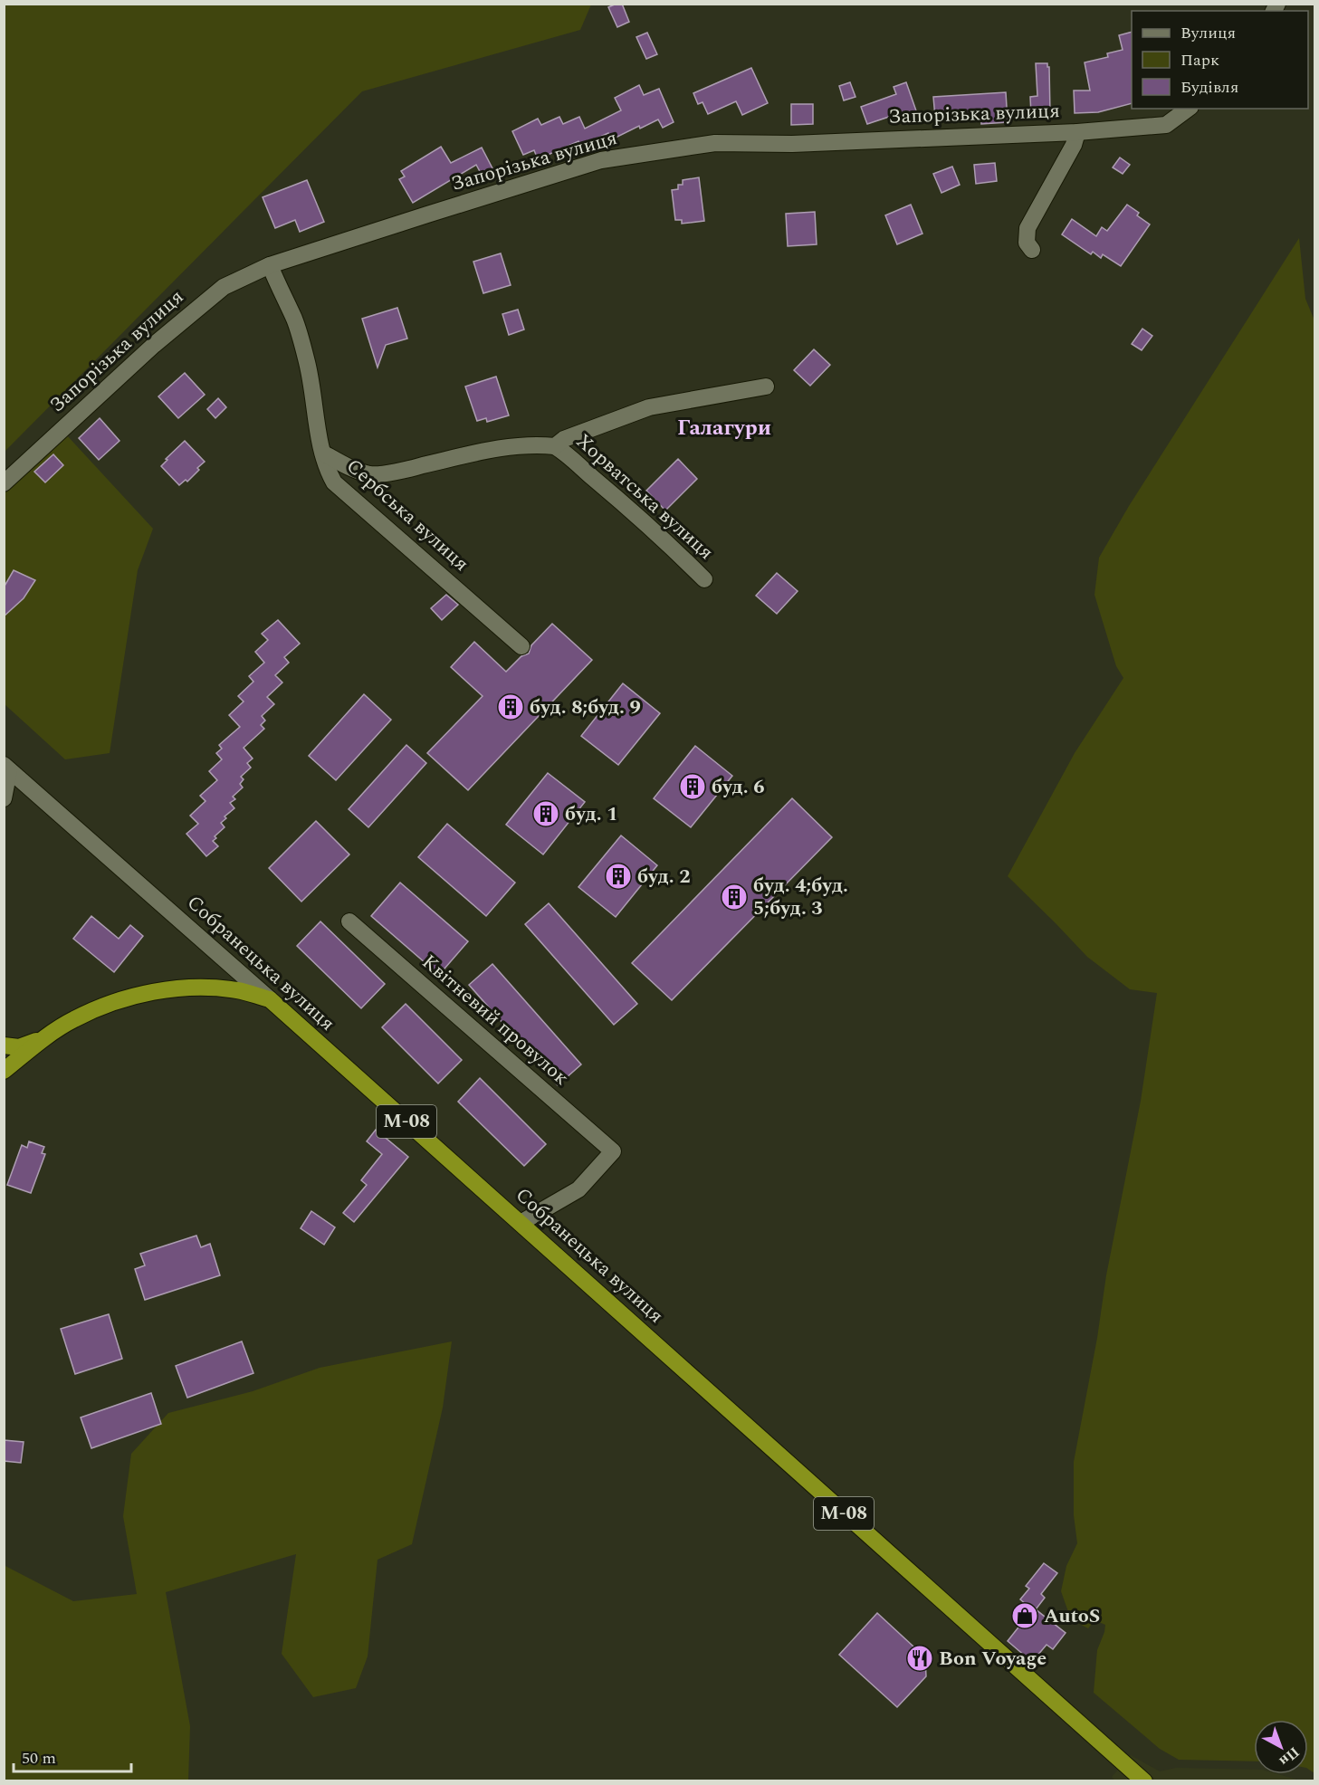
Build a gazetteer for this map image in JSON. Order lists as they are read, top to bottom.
{
  "streets": {
    "highway": ["Собранецька вулиця", "М-08"],
    "street": [
      "Запорізька вулиця",
      "Хорватська вулиця",
      "Сербська вулиця",
      "Квітневий провулок"
    ]
  },
  "crossings": [
    ["Запорізька вулиця", "Сербська вулиця"],
    ["Собранецька вулиця", "Квітневий провулок"],
    ["Собранецька вулиця", "М-08"]
  ],
  "districts": ["Галагури"],
  "places": {
    "building": [
      "буд. 8;буд. 9",
      "буд. 6",
      "буд. 1",
      "буд. 2",
      "буд. 4;буд. 5;буд. 3"
    ],
    "shop": ["AutoS"],
    "restaurant": ["Bon Voyage"]
  },
  "legend": ["Вулиця", "Парк", "Будівля"],
  "scale_bar": "50 m",
  "north": "bottom right"
}
